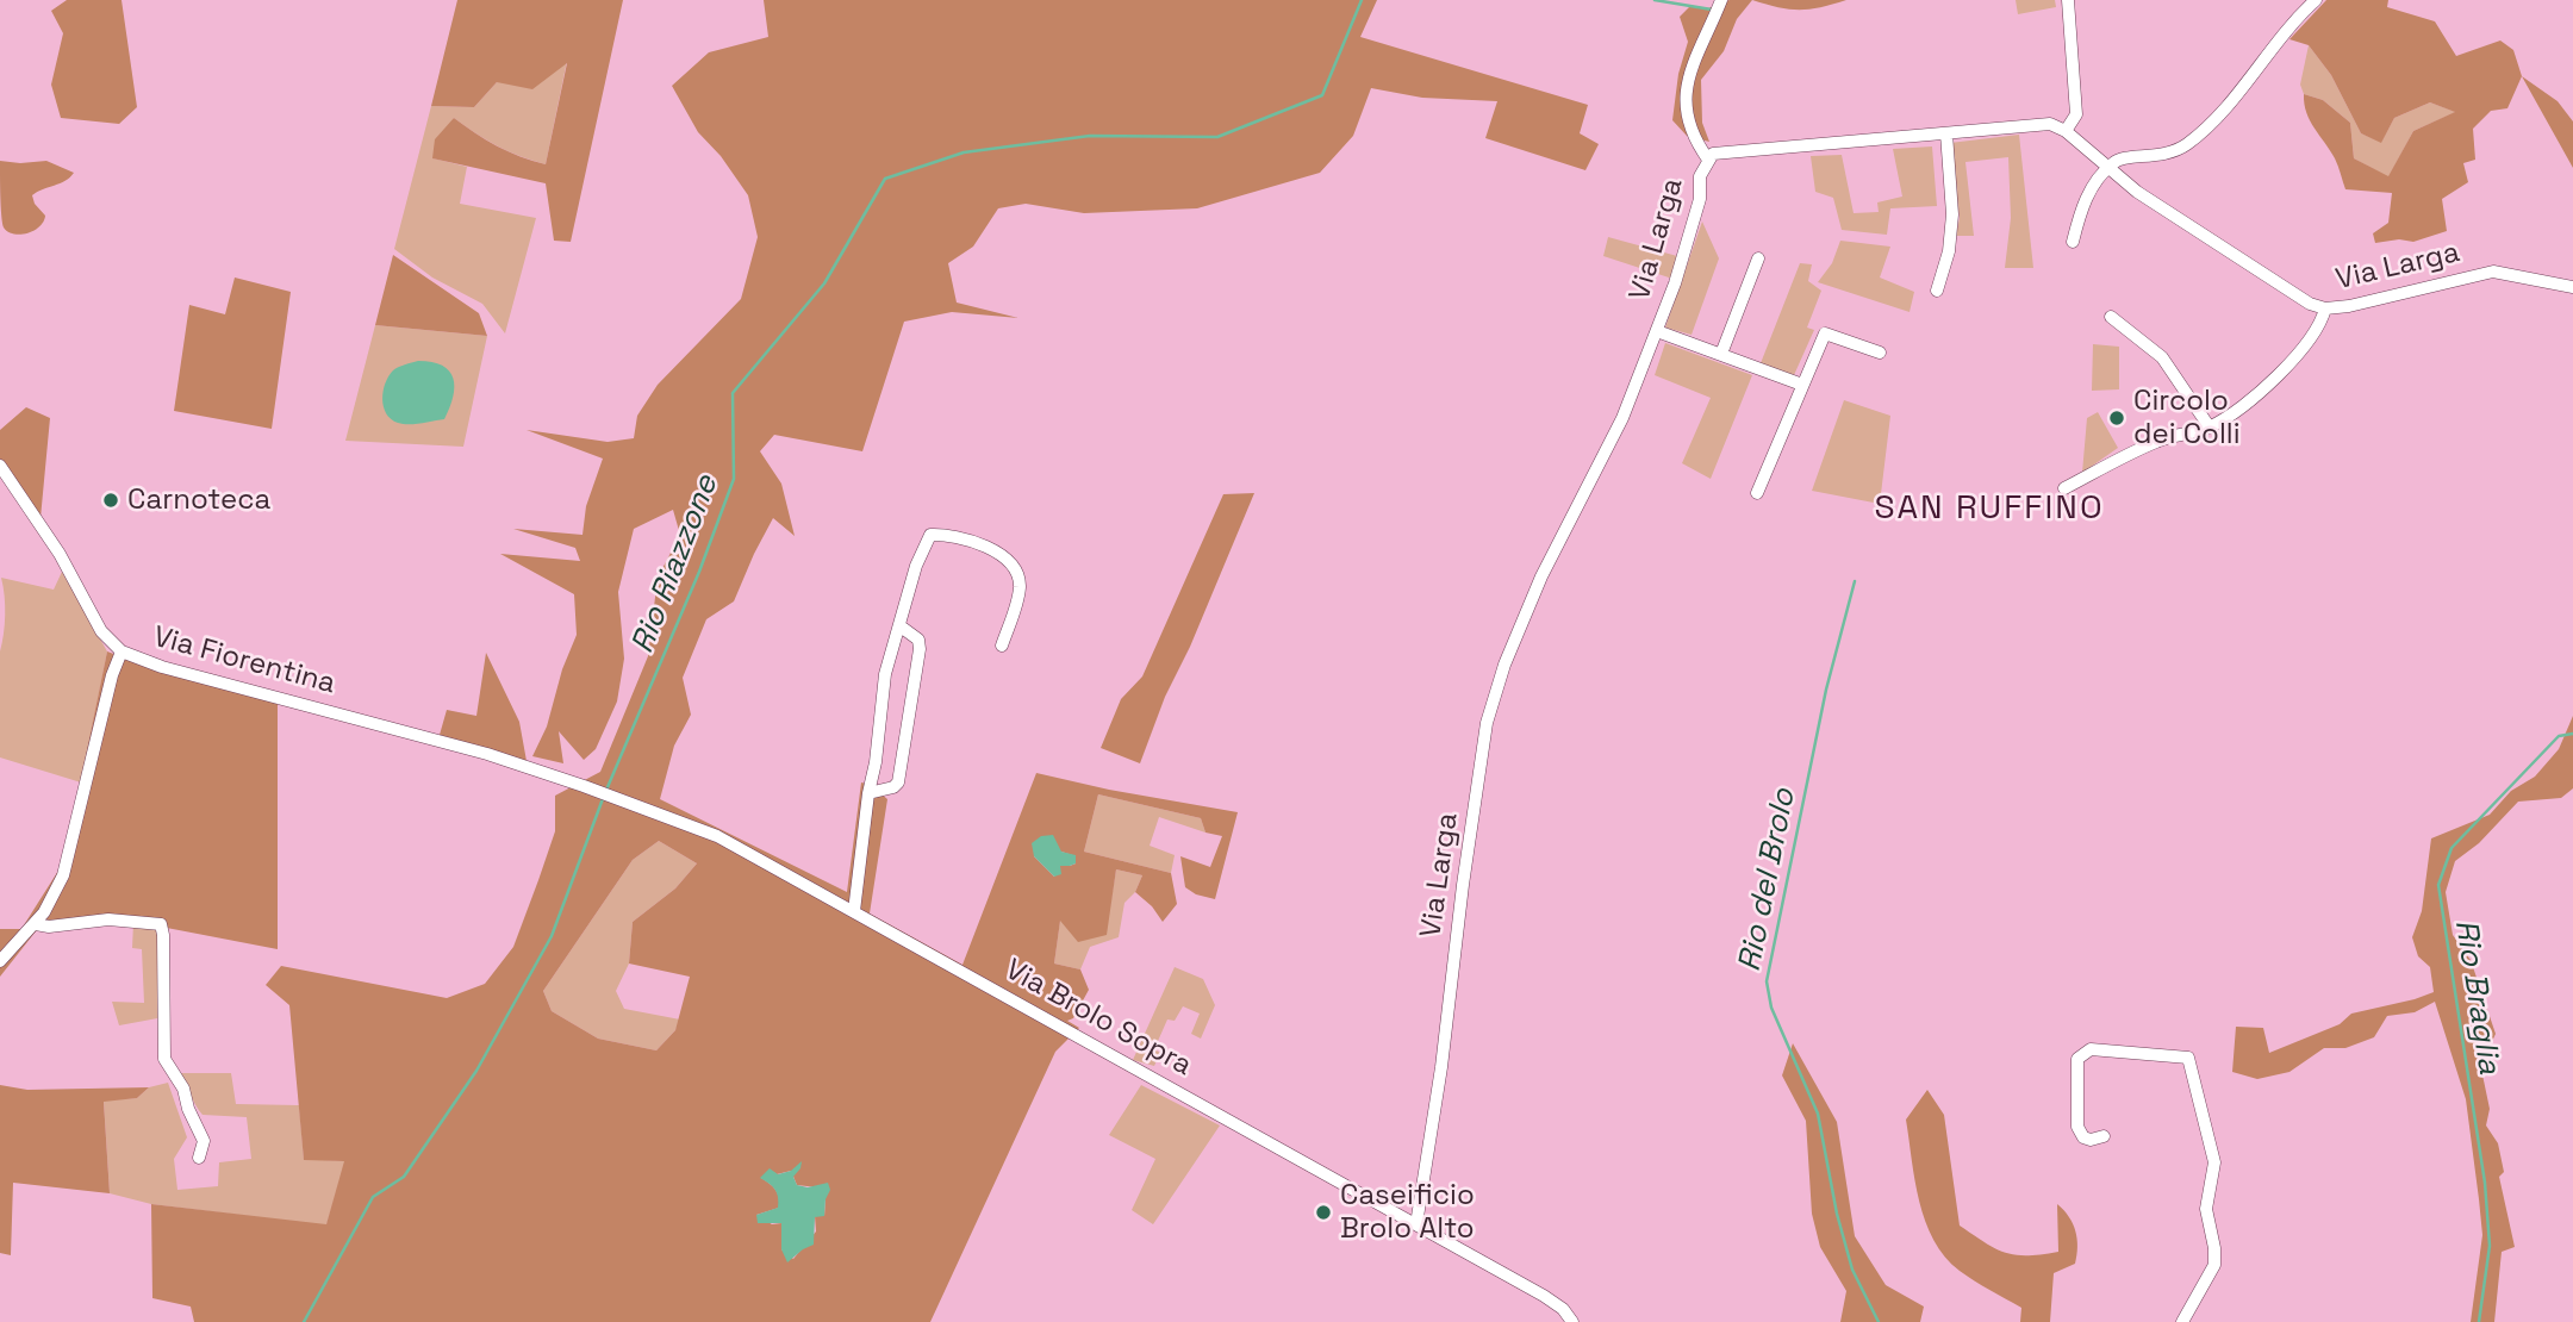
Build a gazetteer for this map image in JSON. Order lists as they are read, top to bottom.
{
  "streets": {
    "street": ["Via Larga", "Via Fiorentina", "Via Brolo Sopra"]
  },
  "crossings": [
    ["Via Larga", "Via Brolo Sopra"],
    ["Via Fiorentina", "Via Brolo Sopra"]
  ],
  "districts": ["SAN RUFFINO"],
  "water": ["Rio Riazzone", "Rio del Brolo", "Rio Braglia"],
  "places": ["Circolo dei Colli", "Carnoteca", "Caseificio Brolo Alto"]
}
